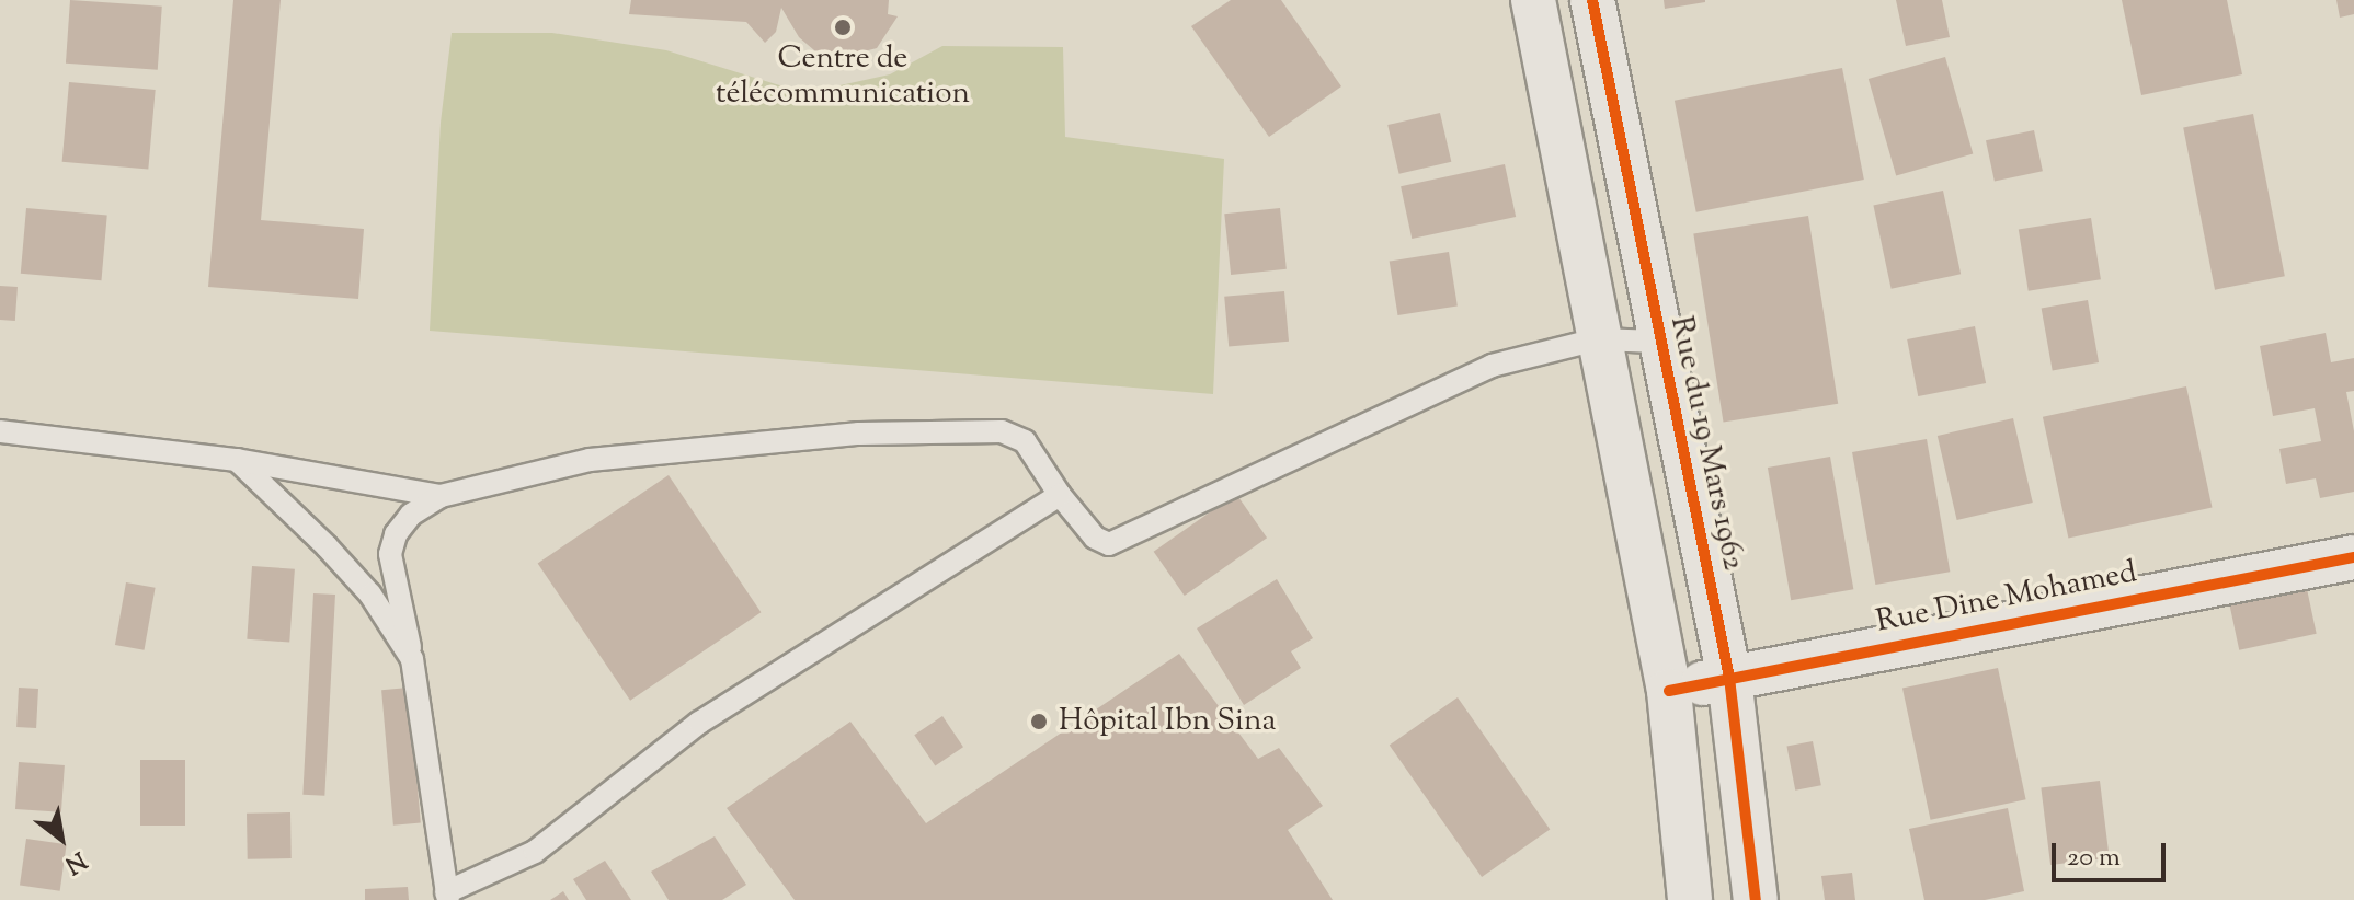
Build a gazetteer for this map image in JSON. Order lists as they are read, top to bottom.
{
  "streets": {
    "street": ["Rue du 19 Mars 1962", "Rue Dine Mohamed"]
  },
  "crossings": [
    ["Rue du 19 Mars 1962", "Rue Dine Mohamed"]
  ],
  "places": ["Centre de télécommunication", "Hôpital Ibn Sina"],
  "scale_bar": "20 m",
  "north": "bottom right"
}
